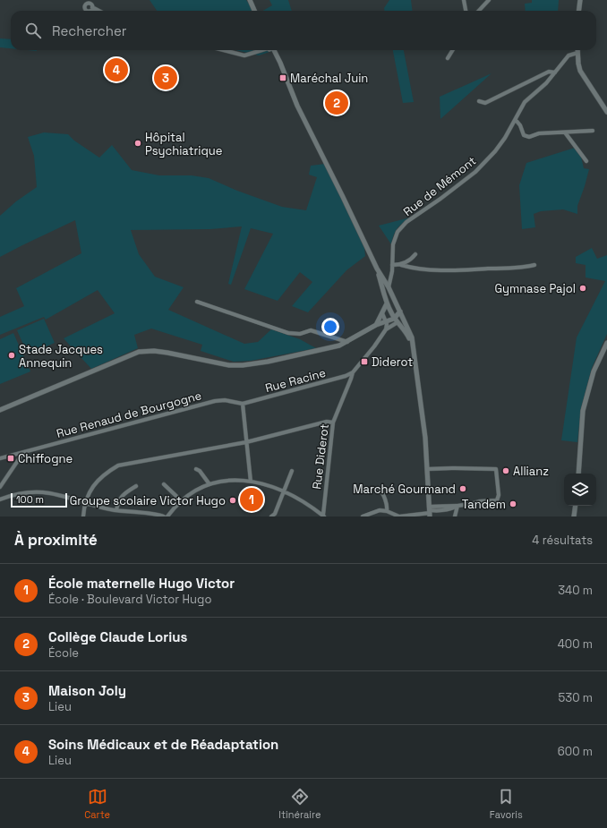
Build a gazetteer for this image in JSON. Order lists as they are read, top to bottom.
{
  "streets": {
    "street": [
      "Rue de Mémont",
      "Rue Racine",
      "Rue Renaud de Bourgogne",
      "Rue Diderot"
    ]
  },
  "crossings": [
    ["Rue Racine", "Rue Renaud de Bourgogne"],
    ["Rue Racine", "Rue Diderot"]
  ],
  "places": {
    "transit": ["Maréchal Juin", "Diderot", "Chiffogne"],
    "other": [
      "Hôpital Psychiatrique",
      "Gymnase Pajol",
      "Stade Jacques Annequin",
      "Allianz",
      "Marché Gourmand",
      "Groupe scolaire Victor Hugo",
      "Tandem"
    ]
  },
  "scale_bar": "100 m",
  "page": {
    "search": "Rechercher",
    "pins": [
      "4",
      "3",
      "2",
      "1"
    ],
    "scale": "100 m",
    "heading": ["À proximité", "4 résultats"],
    "list": [
      {
        "mark": "1",
        "name": "École maternelle Hugo Victor",
        "note": "École · Boulevard Victor Hugo",
        "value": "340 m"
      },
      {
        "mark": "2",
        "name": "Collège Claude Lorius",
        "note": "École",
        "value": "400 m"
      },
      {
        "mark": "3",
        "name": "Maison Joly",
        "note": "Lieu",
        "value": "530 m"
      },
      {
        "mark": "4",
        "name": "Soins Médicaux et de Réadaptation",
        "note": "Lieu",
        "value": "600 m"
      }
    ],
    "nav": ["Carte", "Itinéraire", "Favoris"]
  }
}
